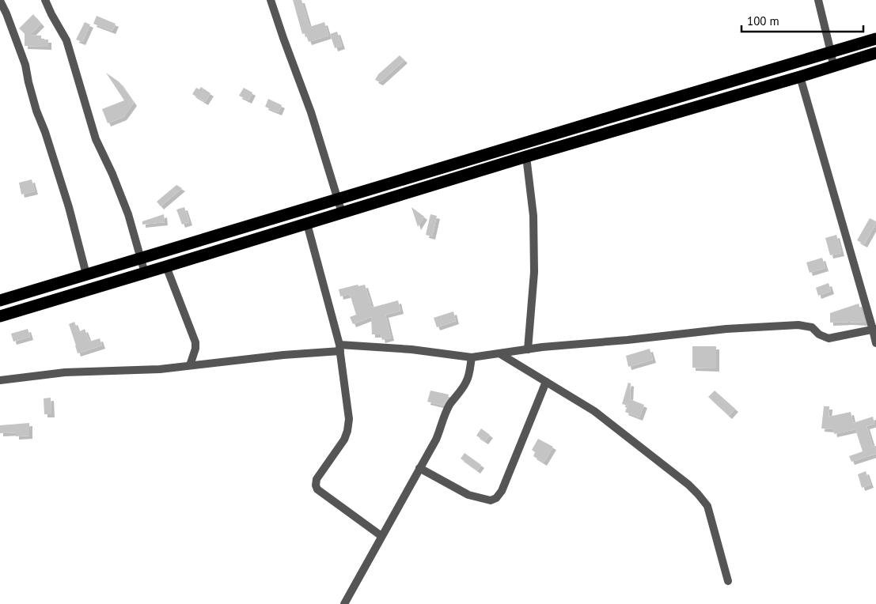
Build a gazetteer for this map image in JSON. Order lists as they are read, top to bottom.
{
  "scale_bar": "100 m"
}
